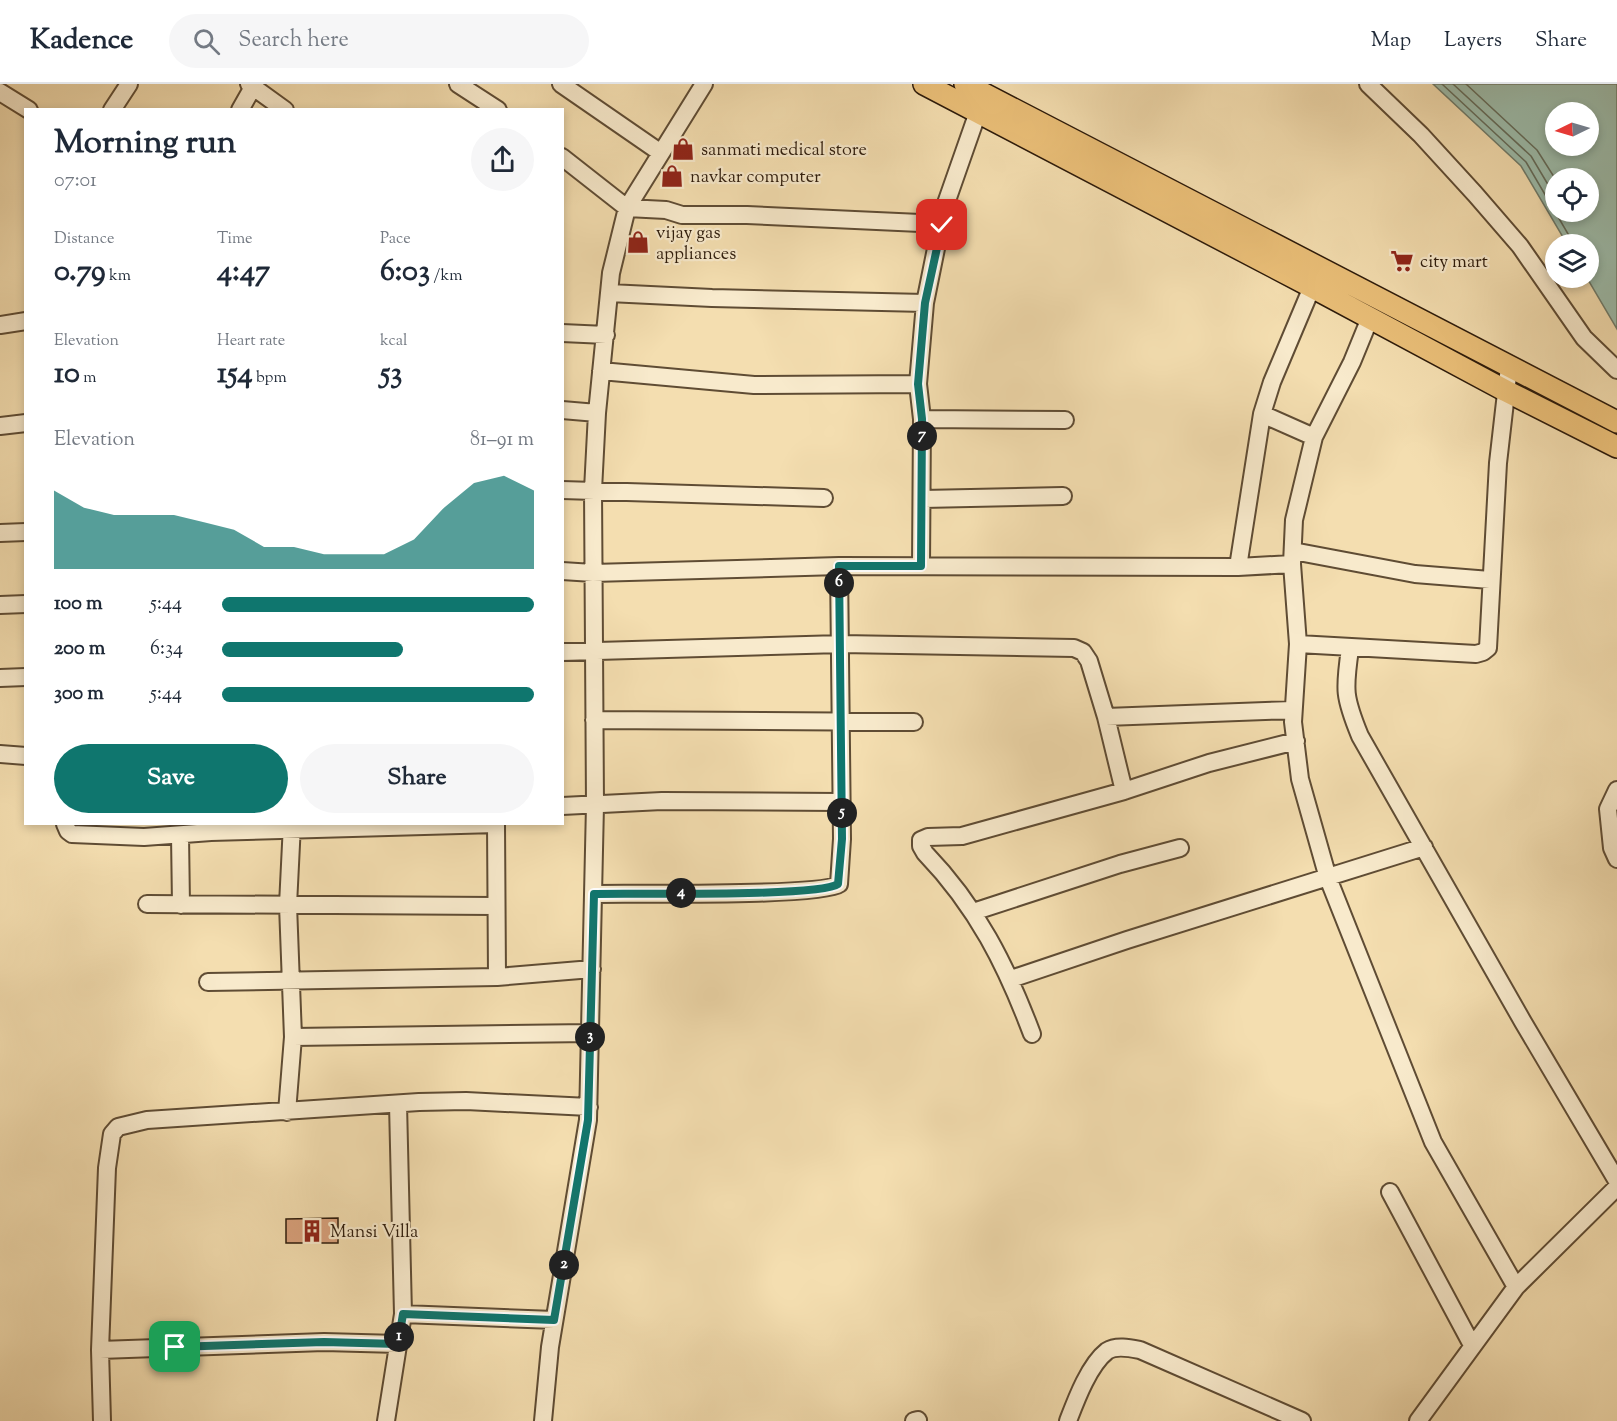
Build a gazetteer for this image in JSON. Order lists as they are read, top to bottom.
{
  "places": {
    "shop": ["sanmati medical store", "navkar computer", "vijay gas appliances"],
    "supermarket": ["city mart"],
    "building": ["Mansi Villa"]
  },
  "north": "left",
  "page": {
    "header": "Kadence",
    "search": "Search here",
    "nav": ["Map", "Layers", "Share"],
    "heading": ["Morning run", "07:01"],
    "stats": [
      ["Distance", "0.79 km"],
      ["Time", "4:47"],
      ["Pace", "6:03 /km"],
      ["Elevation", "10 m"],
      ["Heart rate", "154 bpm"],
      ["kcal", "53"]
    ],
    "chart": ["Elevation", "81–91 m"],
    "pins": [
      "7",
      "6",
      "5",
      "4",
      "3",
      "2",
      "1"
    ],
    "list": [
      {
        "name": "100 m",
        "note": "5:44"
      },
      {
        "name": "200 m",
        "note": "6:34"
      },
      {
        "name": "300 m",
        "note": "5:44"
      }
    ],
    "buttons": ["Save", "Share"]
  }
}
